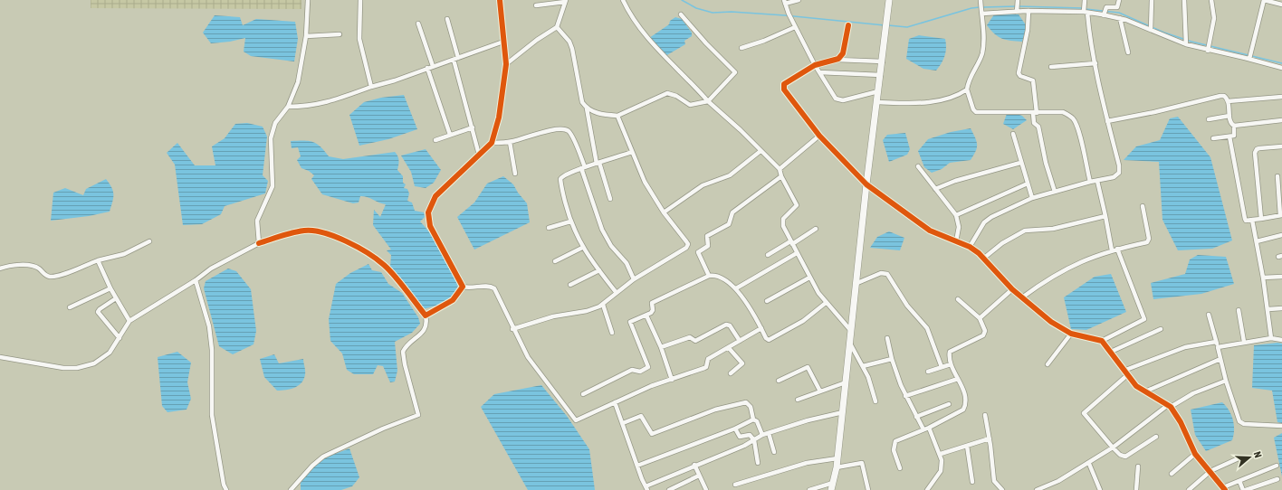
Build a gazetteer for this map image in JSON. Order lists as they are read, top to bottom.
{
  "north": "right"
}
